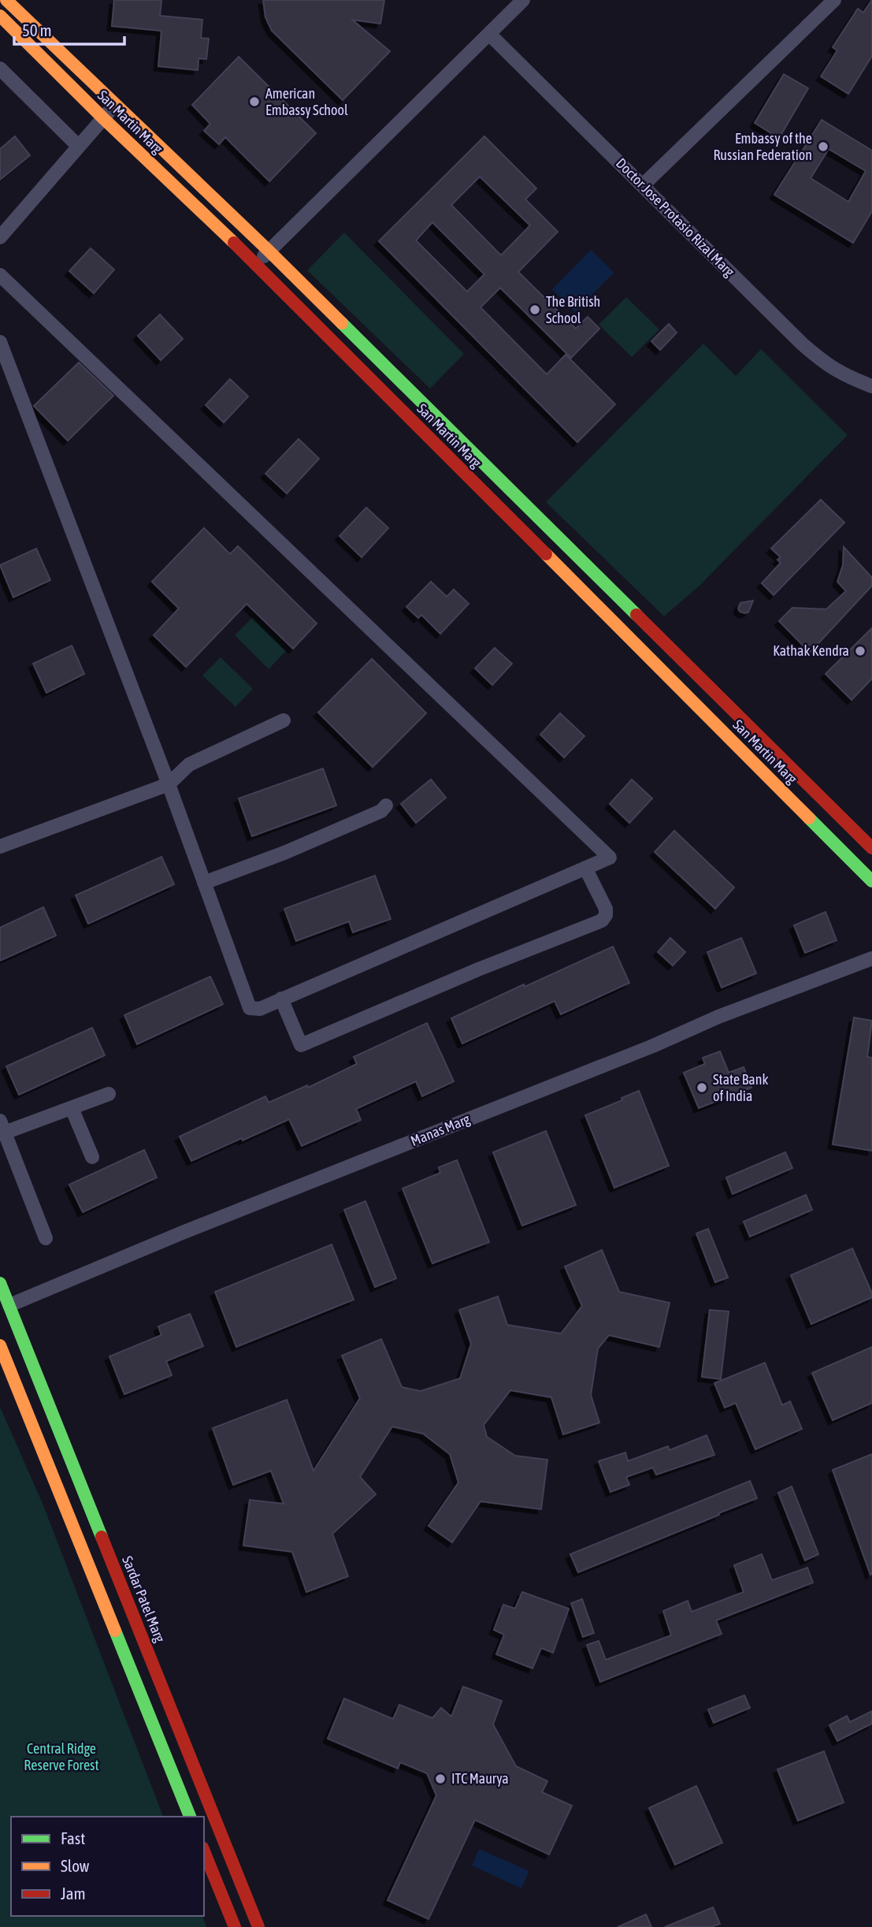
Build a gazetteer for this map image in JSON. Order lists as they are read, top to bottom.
{
  "streets": {
    "street": [
      "San Martin Marg",
      "Doctor Jose Protasio Rizal Marg",
      "Manas Marg",
      "Sardar Patel Marg"
    ]
  },
  "crossings": [
    ["Manas Marg", "Sardar Patel Marg"]
  ],
  "parks": ["Central Ridge Reserve Forest"],
  "places": [
    "American Embassy School",
    "Embassy of the Russian Federation",
    "The British School",
    "Kathak Kendra",
    "State Bank of India",
    "ITC Maurya"
  ],
  "legend": ["Fast", "Slow", "Jam"],
  "scale_bar": "50 m"
}
